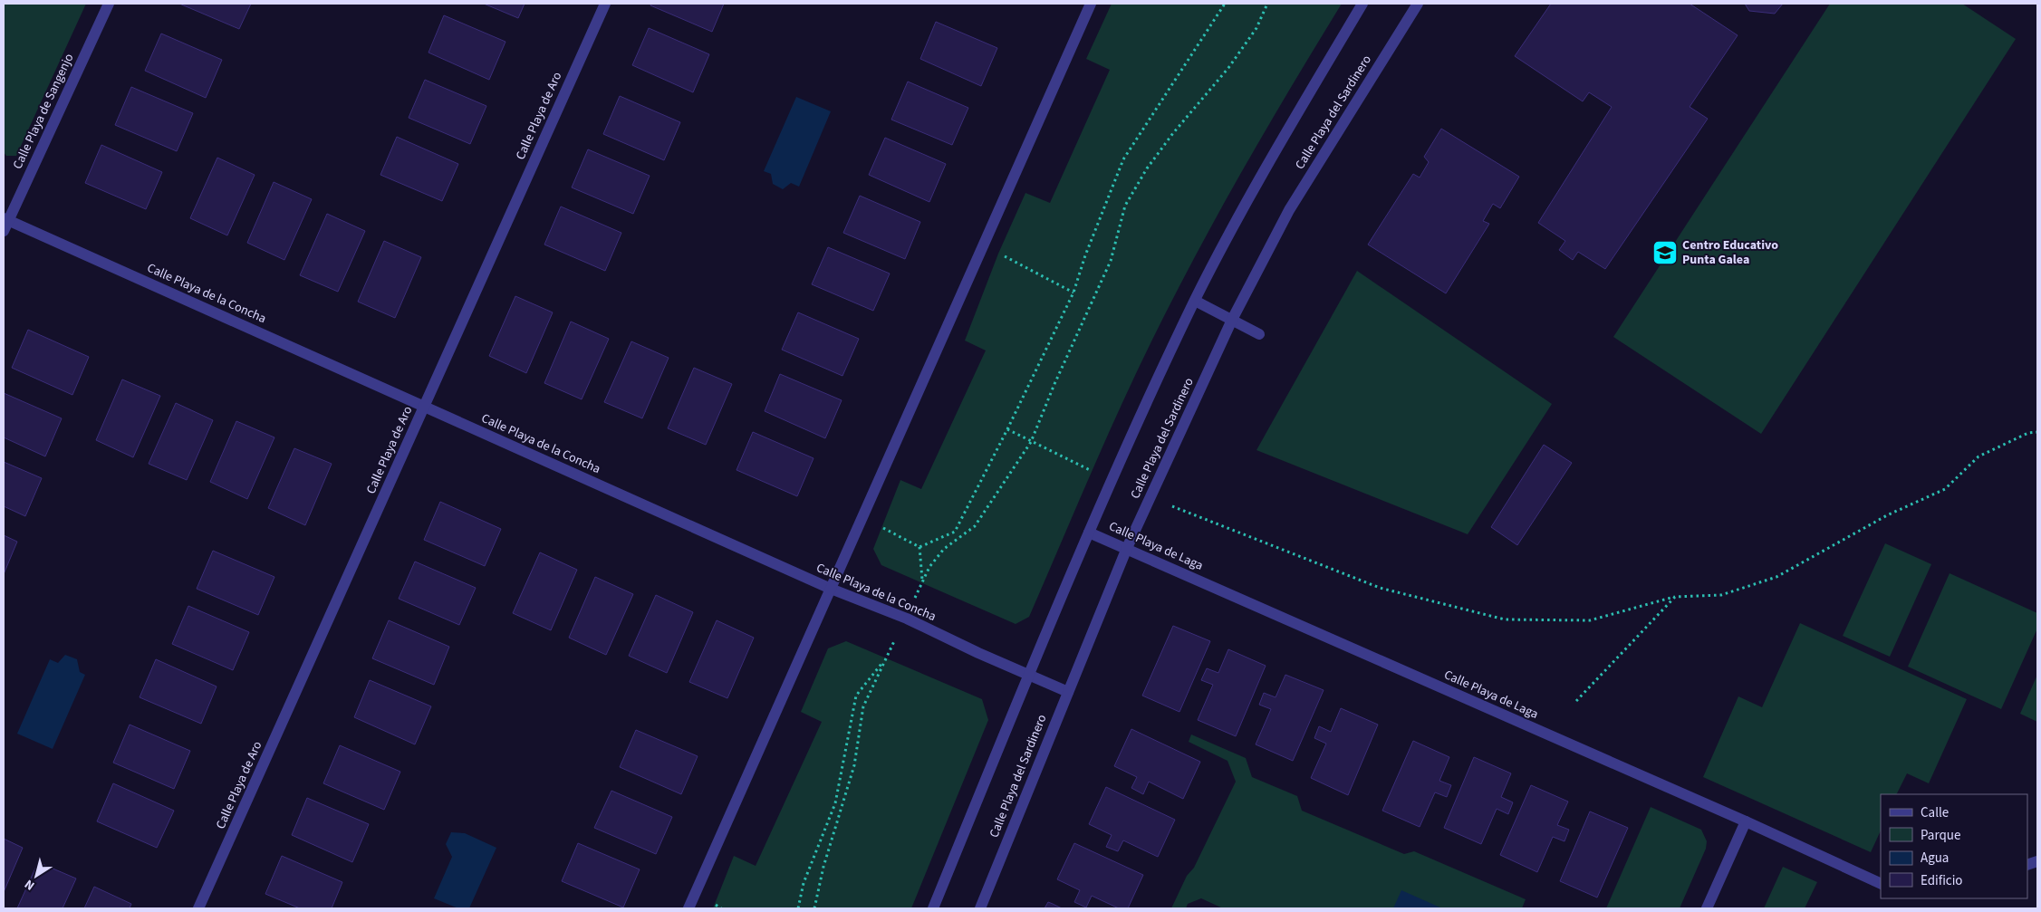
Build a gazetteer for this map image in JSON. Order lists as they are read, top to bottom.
{
  "streets": {
    "street": [
      "Calle Playa de Sangenjo",
      "Calle Playa del Sardinero",
      "Calle Playa de Aro",
      "Calle Playa de la Concha",
      "Calle Playa de Laga"
    ]
  },
  "crossings": [
    ["Calle Playa de Sangenjo", "Calle Playa de la Concha"],
    ["Calle Playa del Sardinero", "Calle Playa de la Concha"],
    ["Calle Playa del Sardinero", "Calle Playa de Laga"],
    ["Calle Playa de Aro", "Calle Playa de la Concha"]
  ],
  "places": {
    "school or university": ["Centro Educativo Punta Galea"]
  },
  "legend": [
    "Calle",
    "Parque",
    "Agua",
    "Edificio"
  ],
  "north": "bottom left"
}
